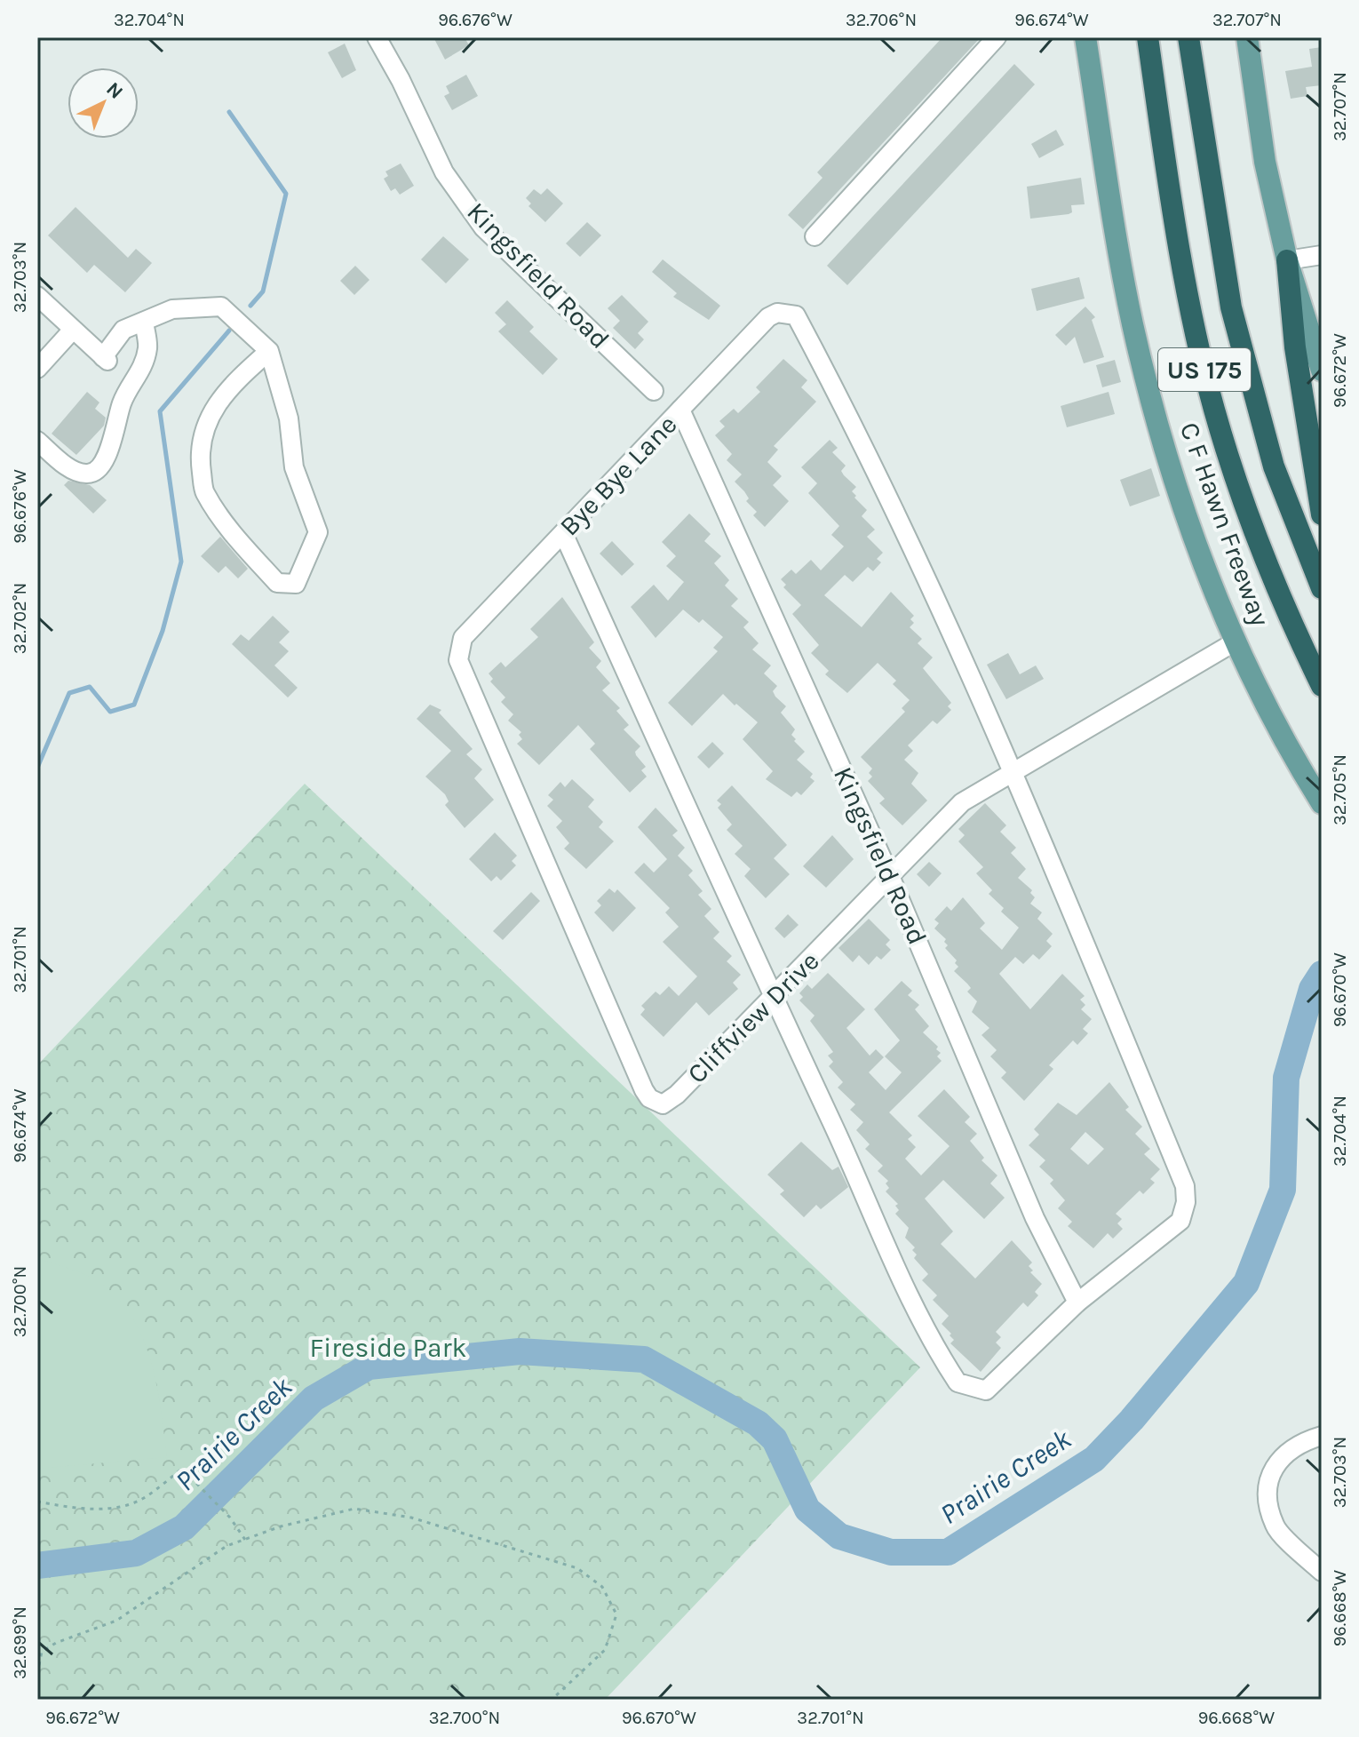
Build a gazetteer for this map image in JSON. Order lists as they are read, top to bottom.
{
  "streets": {
    "highway": ["US 175", "C F Hawn Freeway"],
    "street": ["Kingsfield Road", "Bye Bye Lane", "Cliffview Drive"]
  },
  "crossings": [
    ["Kingsfield Road", "Bye Bye Lane"],
    ["Kingsfield Road", "Cliffview Drive"],
    ["Bye Bye Lane", "Cliffview Drive"],
    ["C F Hawn Freeway", "Cliffview Drive"]
  ],
  "water": ["Prairie Creek"],
  "parks": ["Fireside Park"],
  "north": "top right",
  "coordinates": [
    "32.704°N",
    "96.676°W",
    "32.706°N",
    "96.674°W",
    "32.707°N",
    "32.703°N",
    "96.672°W",
    "32.702°N",
    "32.705°N",
    "32.701°N",
    "96.670°W",
    "32.700°N",
    "96.668°W",
    "32.699°N"
  ]
}
